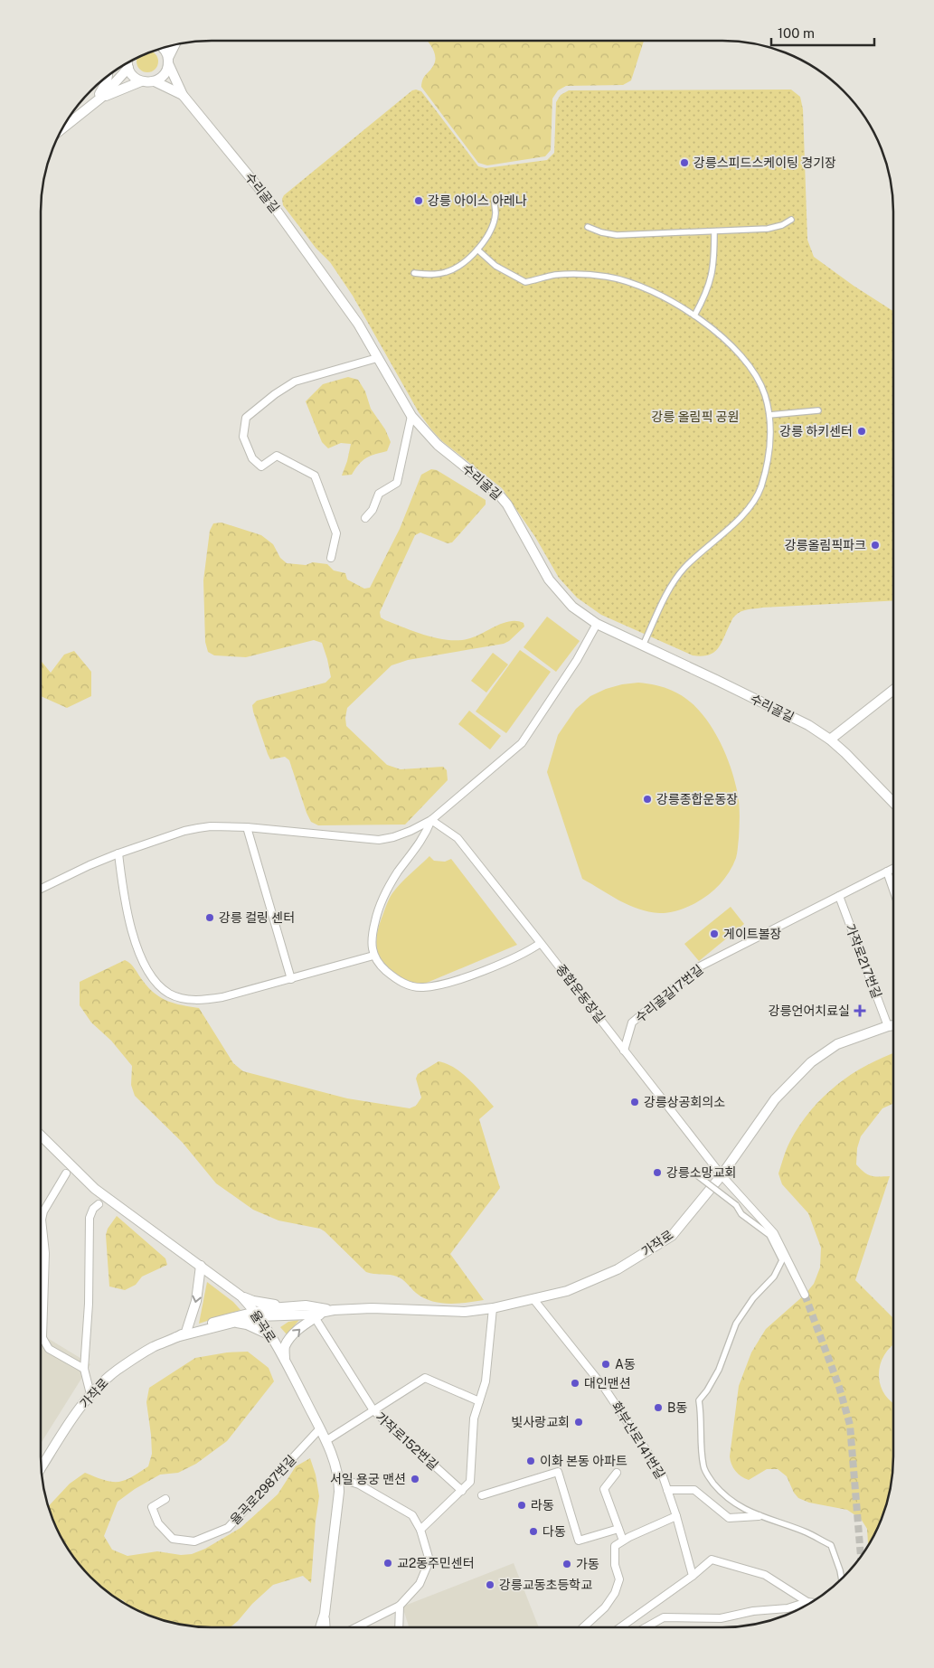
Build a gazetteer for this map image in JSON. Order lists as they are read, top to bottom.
{
  "streets": {
    "street": [
      "수리골길",
      "가작로217번길",
      "종합운동장길",
      "수리골길17번길",
      "가작로",
      "율곡로",
      "화부산로141번길",
      "가작로152번길",
      "율곡로2987번길"
    ]
  },
  "crossings": [
    ["가작로217번길", "수리골길17번길"],
    ["가작로217번길", "가작로"],
    ["종합운동장길", "수리골길17번길"],
    ["종합운동장길", "가작로"],
    ["가작로", "율곡로"],
    ["가작로", "화부산로141번길"],
    ["율곡로", "율곡로2987번길"]
  ],
  "parks": ["강릉 올림픽 공원"],
  "places": {
    "other": [
      "강릉스피드스케이팅 경기장",
      "강릉 아이스 아레나",
      "강릉 하키센터",
      "강릉올림픽파크",
      "강릉종합운동장",
      "강릉 컬링 센터",
      "게이트볼장",
      "강릉상공회의소",
      "강릉소망교회",
      "A동",
      "대인맨션",
      "B동",
      "빛사랑교회",
      "이화 본동 아파트",
      "서일 용궁 맨션",
      "라동",
      "다동",
      "교2동주민센터",
      "가동",
      "강릉교동초등학교"
    ],
    "health": ["강릉언어치료실"]
  },
  "scale_bar": "100 m"
}
